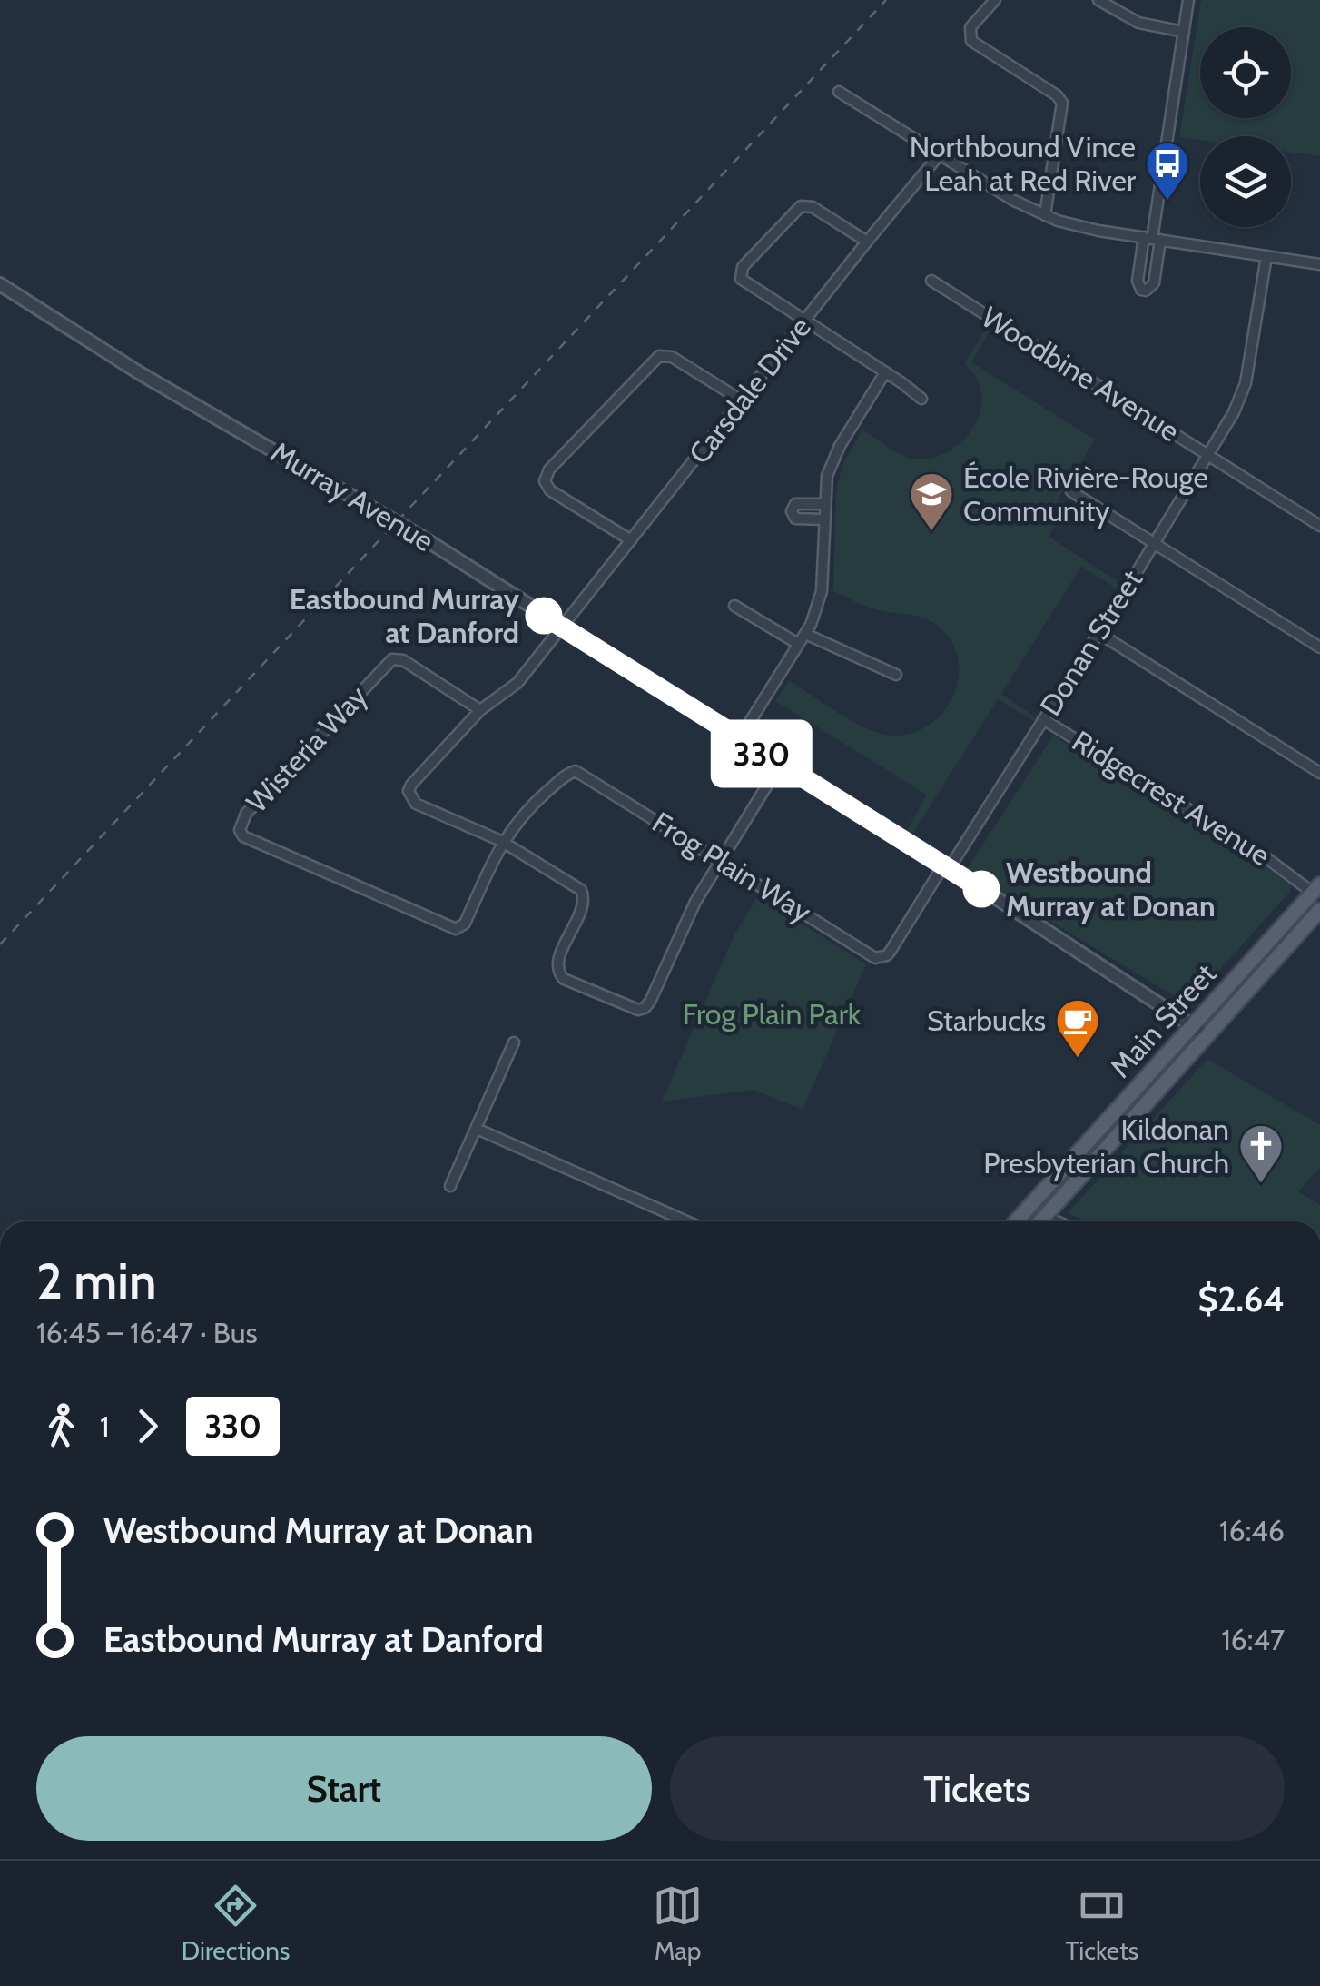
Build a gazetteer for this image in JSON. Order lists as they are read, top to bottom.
{
  "streets": {
    "main road": ["Main Street"],
    "street": [
      "Woodbine Avenue",
      "Carsdale Drive",
      "Murray Avenue",
      "Donan Street",
      "Wisteria Way",
      "Ridgecrest Avenue",
      "Frog Plain Way"
    ]
  },
  "crossings": [
    ["Woodbine Avenue", "Donan Street"],
    ["Carsdale Drive", "Murray Avenue"],
    ["Carsdale Drive", "Wisteria Way"],
    ["Carsdale Drive", "Frog Plain Way"],
    ["Murray Avenue", "Donan Street"],
    ["Murray Avenue", "Frog Plain Way"],
    ["Murray Avenue", "Main Street"],
    ["Donan Street", "Ridgecrest Avenue"],
    ["Donan Street", "Frog Plain Way"],
    ["Wisteria Way", "Frog Plain Way"],
    ["Ridgecrest Avenue", "Main Street"]
  ],
  "parks": ["Frog Plain Park"],
  "places": {
    "bus stop": ["Northbound Vince Leah at Red River"],
    "school or university": ["École Rivière-Rouge Community"],
    "other": ["Eastbound Murray at Danford", "Westbound Murray at Donan"],
    "cafe": ["Starbucks"],
    "church": ["Kildonan Presbyterian Church"]
  },
  "lines": ["bus line 330"],
  "page": {
    "on_map": "330",
    "heading": ["2 min", "16:45 – 16:47 · Bus", "$2.64"],
    "legs": ["1", "330"],
    "list": [
      {
        "name": "Westbound Murray at Donan",
        "value": "16:46"
      },
      {
        "name": "Eastbound Murray at Danford",
        "value": "16:47"
      }
    ],
    "buttons": ["Start", "Tickets"],
    "tabs": ["Directions", "Map", "Tickets"]
  }
}
